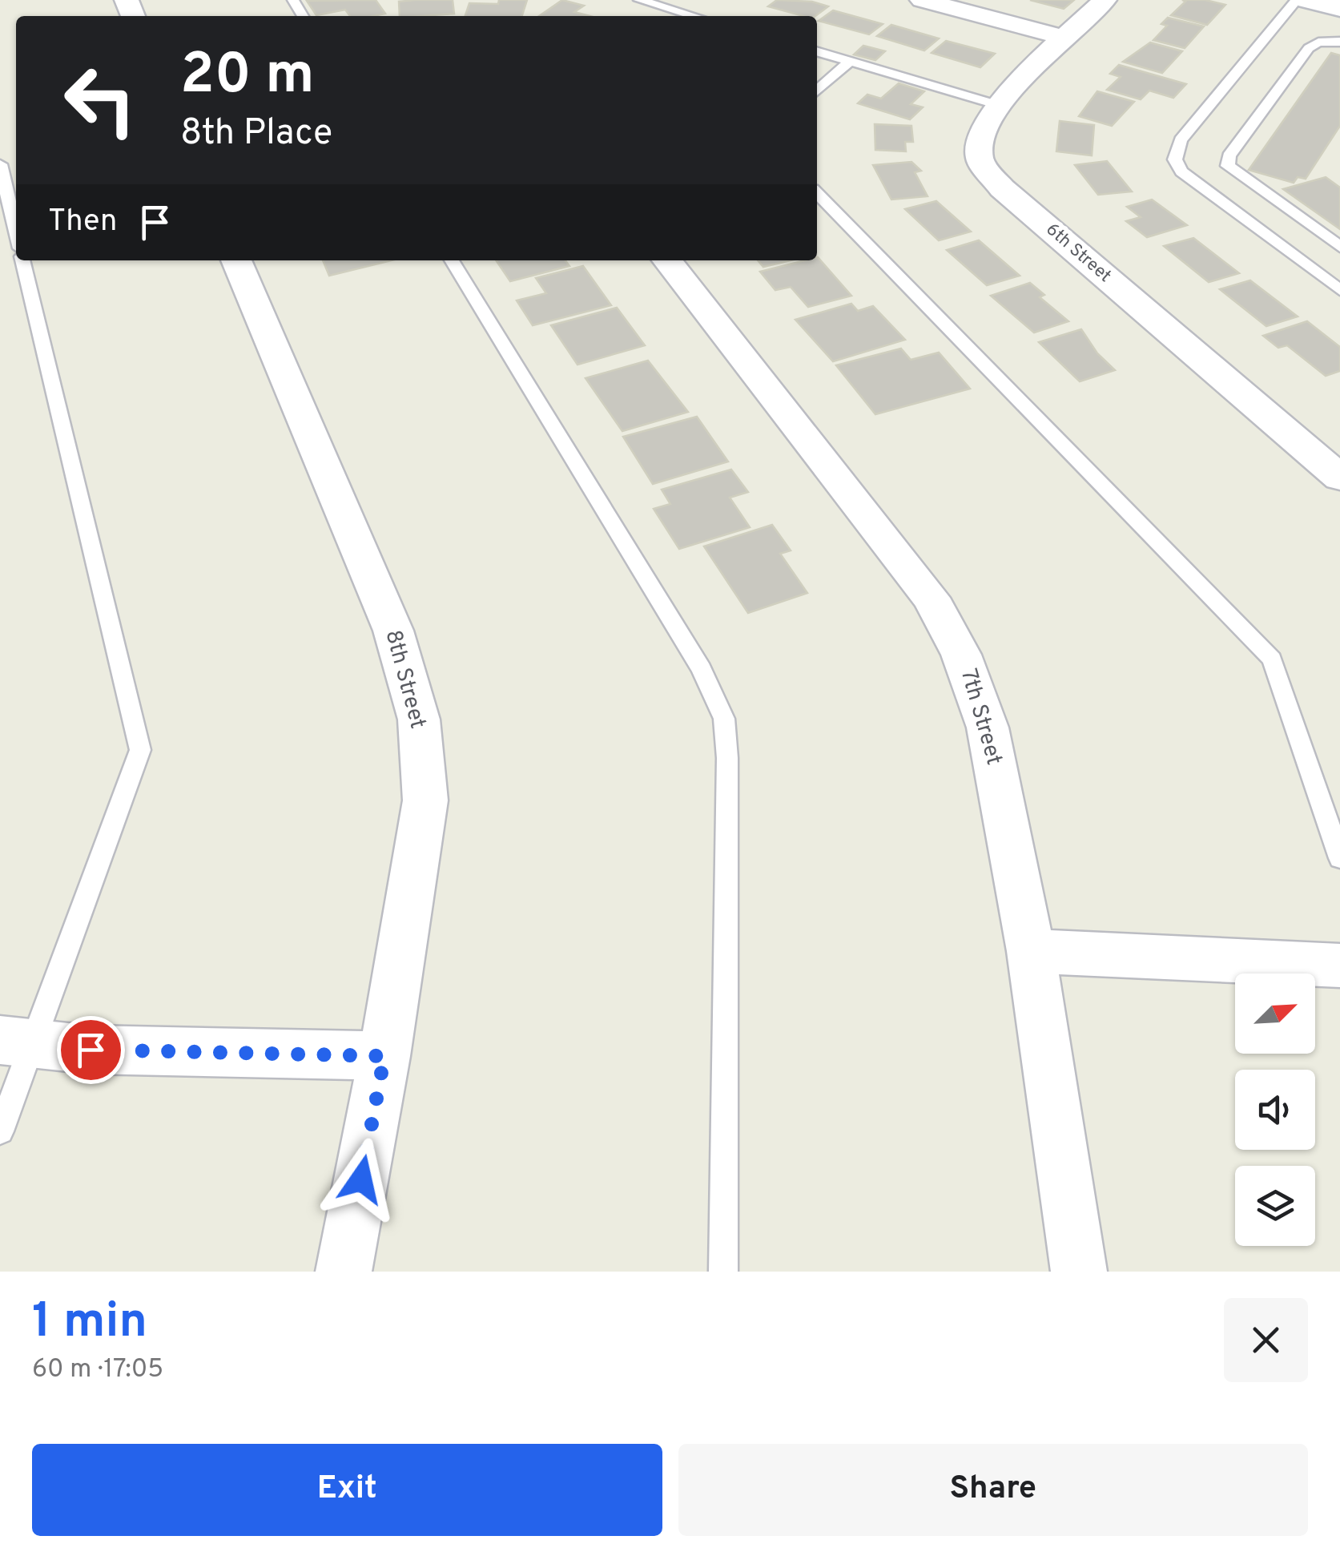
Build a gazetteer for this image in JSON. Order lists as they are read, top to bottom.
{
  "streets": {
    "street": ["6th Street", "8th Street", "7th Street"]
  },
  "north": "top right",
  "page": {
    "turn": ["20 m", "8th Place"],
    "then": "Then",
    "heading": ["1 min", "60 m · 17:05"],
    "buttons": ["Exit", "Share"]
  }
}
